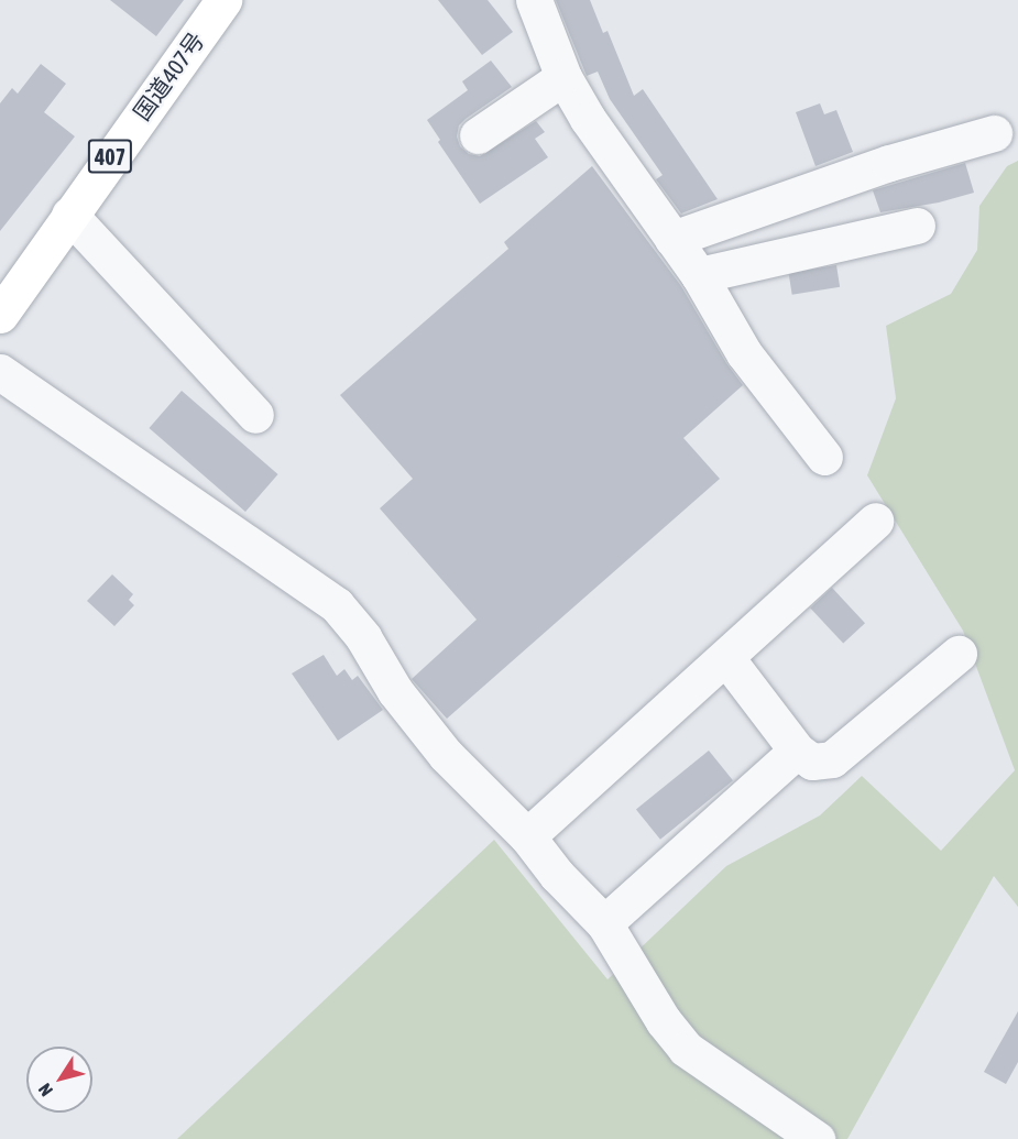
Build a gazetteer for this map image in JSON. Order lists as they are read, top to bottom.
{
  "streets": {
    "highway": ["国道407号", "407"]
  },
  "north": "bottom left"
}
